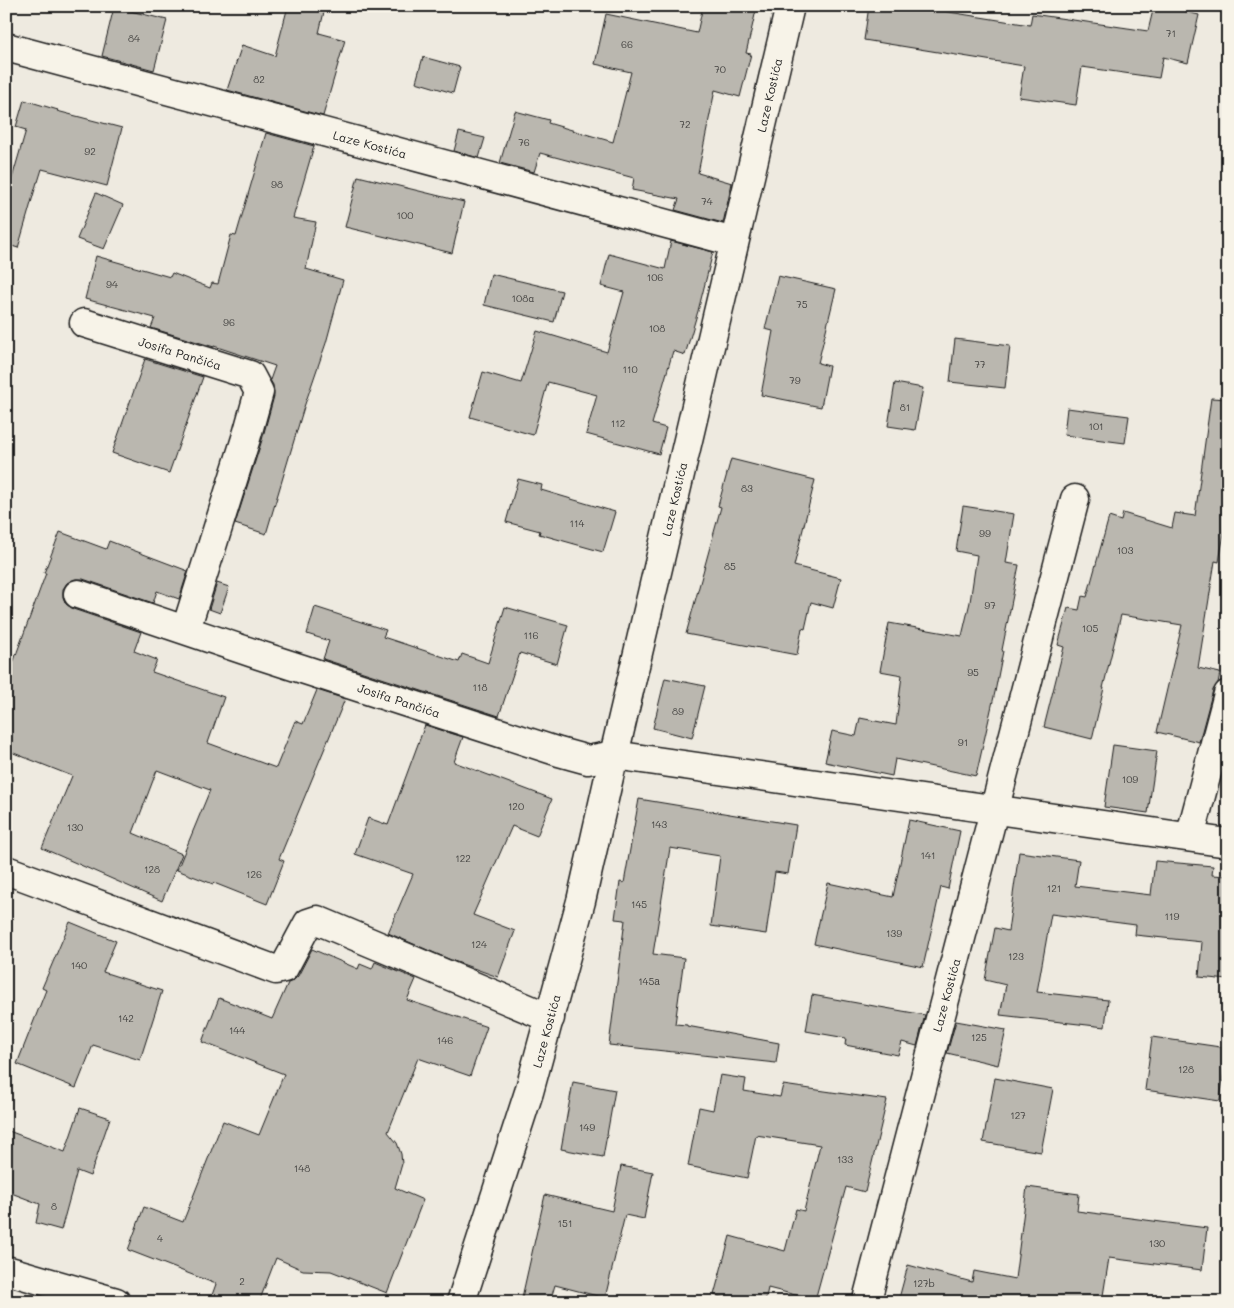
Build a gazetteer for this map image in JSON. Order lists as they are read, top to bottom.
{
  "streets": {
    "street": ["Laze Kostića", "Josifa Pančića"]
  },
  "crossings": [
    ["Laze Kostića", "Josifa Pančića"]
  ],
  "house_numbers": [
    "71",
    "84",
    "66",
    "70",
    "82",
    "72",
    "76",
    "92",
    "98",
    "74",
    "100",
    "106",
    "94",
    "108a",
    "75",
    "96",
    "108",
    "77",
    "110",
    "79",
    "81",
    "112",
    "101",
    "83",
    "114",
    "99",
    "103",
    "85",
    "97",
    "105",
    "116",
    "95",
    "118",
    "89",
    "91",
    "109",
    "120",
    "143",
    "130",
    "141",
    "122",
    "128",
    "126",
    "121",
    "145",
    "119",
    "139",
    "124",
    "123",
    "140",
    "145а",
    "142",
    "144",
    "125",
    "146",
    "128",
    "127",
    "149",
    "133",
    "148",
    "8",
    "151",
    "4",
    "130",
    "2",
    "127b"
  ]
}
